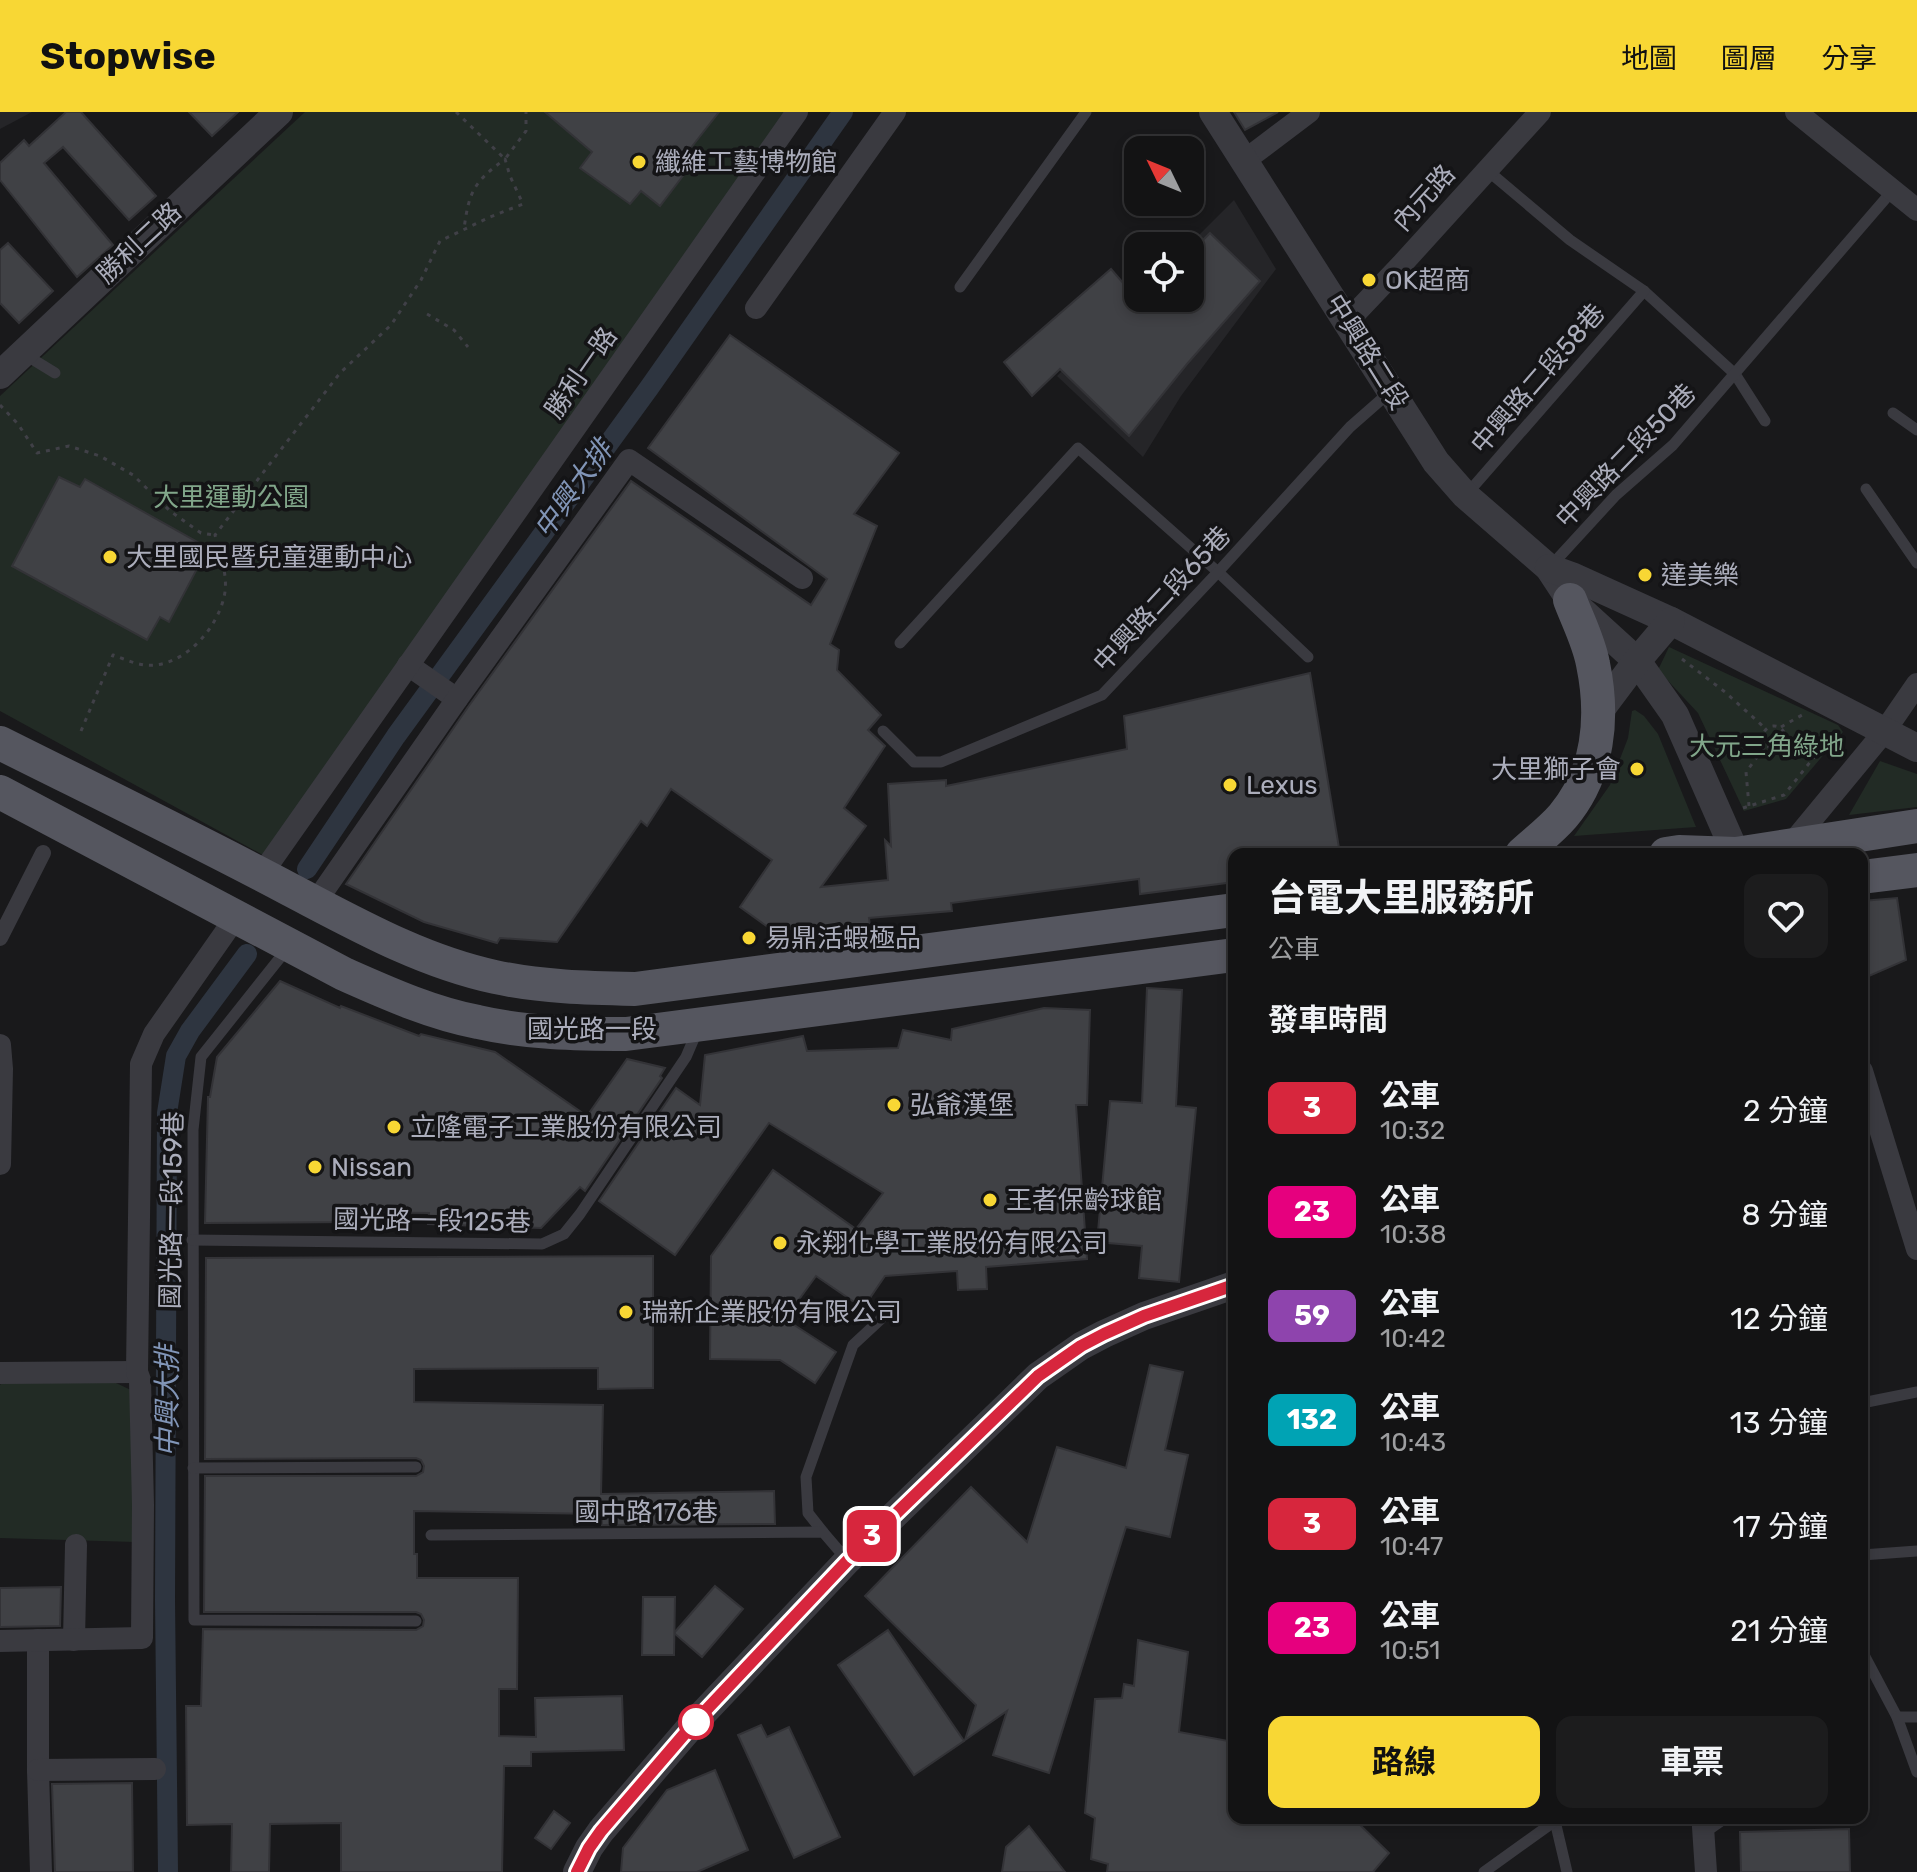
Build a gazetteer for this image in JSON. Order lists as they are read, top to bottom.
{
  "streets": {
    "main road": ["國光路一段"],
    "street": [
      "內元路",
      "勝利二路",
      "中興路二段",
      "勝利一路"
    ],
    "lane": [
      "中興路二段58巷",
      "中興路二段50巷",
      "中興路二段65巷",
      "國光路一段159巷",
      "國光路一段125巷",
      "國中路176巷"
    ]
  },
  "crossings": [
    ["內元路", "中興路二段"],
    ["內元路", "中興路二段58巷"],
    ["中興路二段", "中興路二段58巷"],
    ["中興路二段", "中興路二段50巷"],
    ["中興路二段", "中興路二段65巷"],
    ["勝利一路", "國光路一段"],
    ["中興路二段58巷", "中興路二段50巷"],
    ["國光路一段", "國光路一段159巷"],
    ["國光路一段", "國光路一段125巷"],
    ["國光路一段159巷", "國光路一段125巷"]
  ],
  "water": ["中興大排"],
  "parks": ["大里運動公園", "大元三角綠地"],
  "places": [
    "纖維工藝博物館",
    "OK超商",
    "大里國民暨兒童運動中心",
    "達美樂",
    "大里獅子會",
    "Lexus",
    "易鼎活蝦極品",
    "弘爺漢堡",
    "立隆電子工業股份有限公司",
    "Nissan",
    "王者保齡球館",
    "永翔化學工業股份有限公司",
    "瑞新企業股份有限公司"
  ],
  "lines": ["bus line 3"],
  "north": "top left",
  "page": {
    "header": "Stopwise",
    "nav": ["地圖", "圖層", "分享"],
    "on_map": "3",
    "heading": [
      ["台電大里服務所", "公車"],
      "發車時間"
    ],
    "list": [
      {
        "mark": "3",
        "name": "公車",
        "note": "10:32",
        "value": "2 分鐘"
      },
      {
        "mark": "23",
        "name": "公車",
        "note": "10:38",
        "value": "8 分鐘"
      },
      {
        "mark": "59",
        "name": "公車",
        "note": "10:42",
        "value": "12 分鐘"
      },
      {
        "mark": "132",
        "name": "公車",
        "note": "10:43",
        "value": "13 分鐘"
      },
      {
        "mark": "3",
        "name": "公車",
        "note": "10:47",
        "value": "17 分鐘"
      },
      {
        "mark": "23",
        "name": "公車",
        "note": "10:51",
        "value": "21 分鐘"
      }
    ],
    "buttons": ["路線", "車票"]
  }
}
